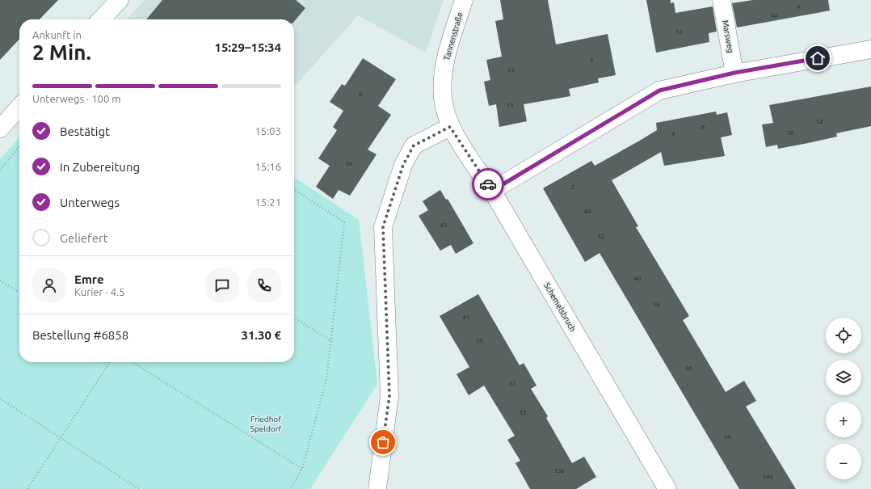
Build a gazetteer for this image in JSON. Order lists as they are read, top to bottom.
{
  "streets": {
    "street": ["Tannenstraße", "Marsweg", "Schemelsbruch"]
  },
  "crossings": [
    ["Tannenstraße", "Schemelsbruch"]
  ],
  "parks": ["Friedhof Speldorf"],
  "house_numbers": [
    "4",
    "2a",
    "13",
    "3",
    "13",
    "8",
    "15",
    "12",
    "6",
    "10",
    "4",
    "10",
    "2",
    "44",
    "43",
    "42",
    "40",
    "38",
    "41",
    "39",
    "36",
    "37",
    "35",
    "34",
    "33a",
    "34a"
  ],
  "page": {
    "heading": ["2 Min.", "Ankunft in", "15:29–15:34"],
    "panel": [
      "Emre",
      "Kurier · 4.5",
      "Bestellung #6858",
      "31.30 €"
    ],
    "bar": "Unterwegs · 100 m",
    "list": [
      ["Bestätigt", "15:03"],
      ["In Zubereitung", "15:16"],
      ["Unterwegs", "15:21"],
      "Geliefert"
    ],
    "map_buttons": ["+", "−"]
  }
}
